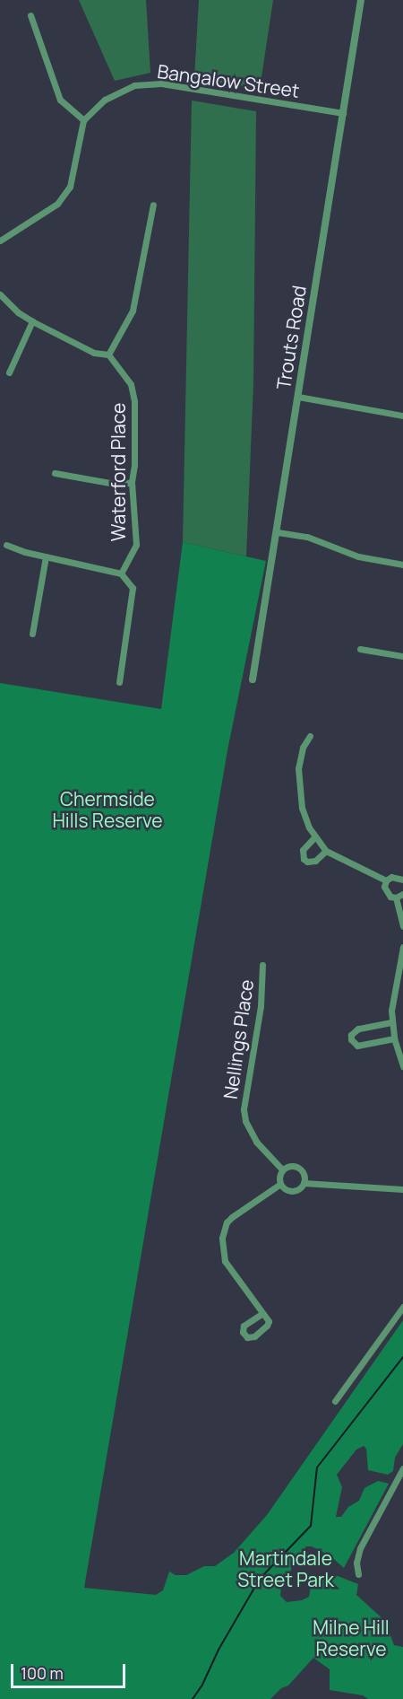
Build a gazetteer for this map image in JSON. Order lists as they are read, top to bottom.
{
  "streets": {
    "street": [
      "Bangalow Street",
      "Trouts Road",
      "Waterford Place",
      "Nellings Place"
    ]
  },
  "crossings": [
    ["Bangalow Street", "Trouts Road"]
  ],
  "parks": ["Chermside Hills Reserve", "Martindale Street Park", "Milne Hill Reserve"],
  "scale_bar": "100 m"
}
